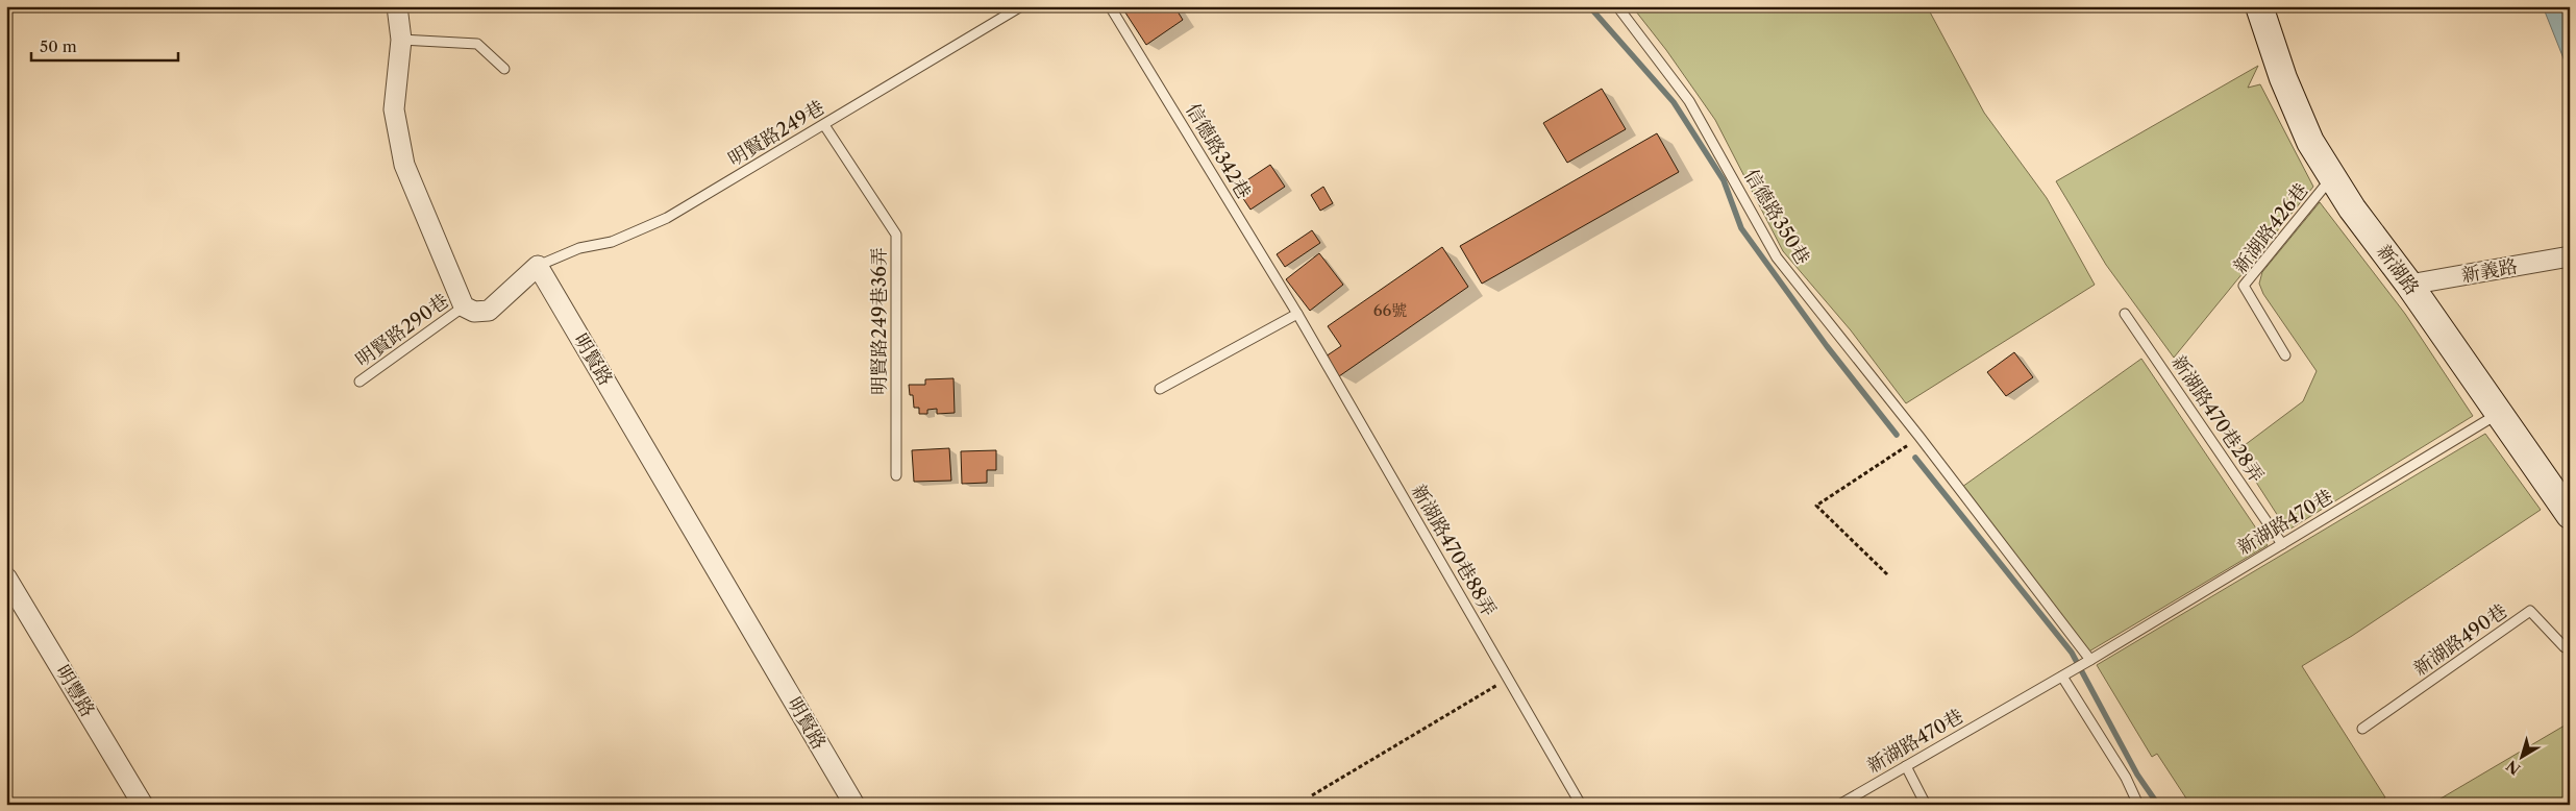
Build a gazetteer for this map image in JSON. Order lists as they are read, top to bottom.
{
  "streets": {
    "street": [
      "新湖路",
      "新義路",
      "明賢路",
      "明豐路"
    ],
    "lane": [
      "明賢路249巷",
      "信德路342巷",
      "信德路350巷",
      "新湖路426巷",
      "明賢路249巷36弄",
      "明賢路290巷",
      "新湖路470巷28弄",
      "新湖路470巷",
      "新湖路470巷88弄",
      "新湖路490巷"
    ]
  },
  "crossings": [
    ["明賢路249巷", "明賢路249巷36弄"],
    ["明賢路249巷", "明賢路"],
    ["信德路342巷", "新湖路470巷88弄"],
    ["信德路350巷", "新湖路470巷"],
    ["新湖路426巷", "新湖路"],
    ["新湖路", "新義路"],
    ["新湖路", "新湖路470巷"],
    ["新湖路470巷28弄", "新湖路470巷"]
  ],
  "house_numbers": ["66號"],
  "scale_bar": "50 m",
  "north": "bottom left"
}
